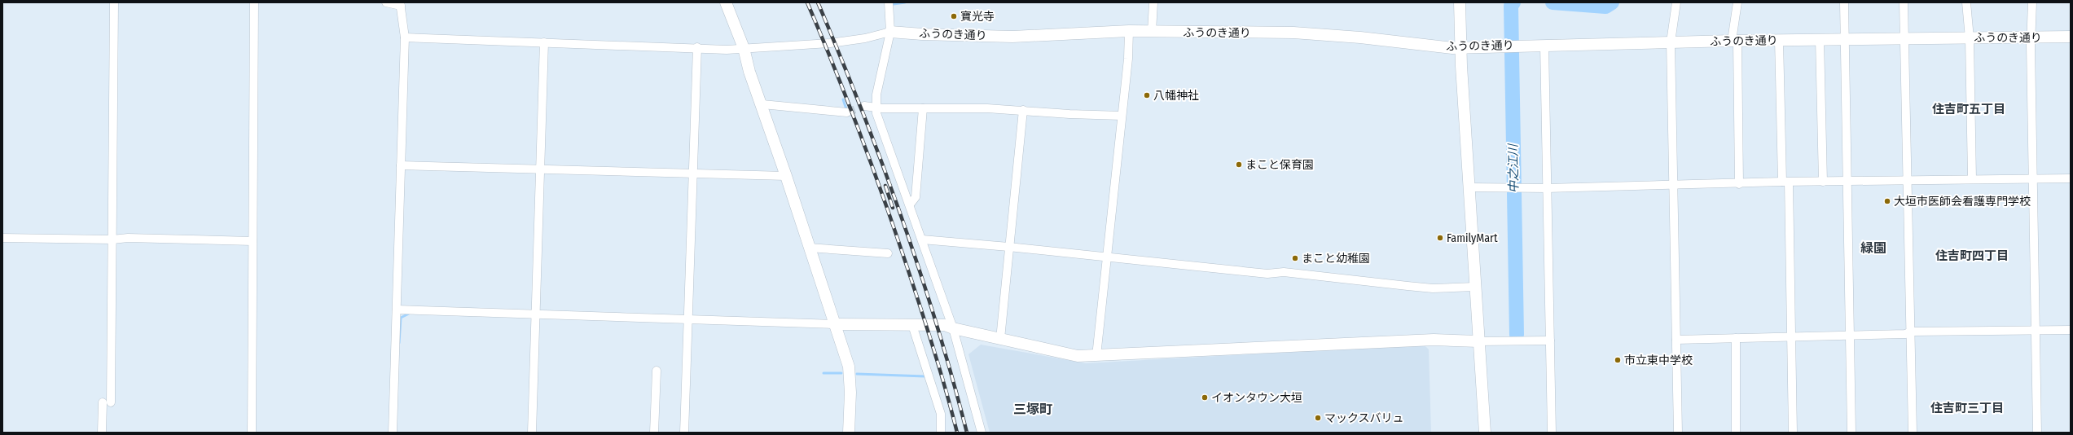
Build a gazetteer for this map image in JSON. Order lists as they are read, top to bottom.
{
  "streets": {
    "street": ["ふうのき通り"]
  },
  "districts": [
    "住吉町五丁目",
    "緑園",
    "住吉町四丁目",
    "住吉町三丁目",
    "三塚町"
  ],
  "water": ["中之江川"],
  "places": [
    "寶光寺",
    "八幡神社",
    "まこと保育園",
    "大垣市医師会看護専門学校",
    "FamilyMart",
    "まこと幼稚園",
    "市立東中学校",
    "イオンタウン大垣",
    "マックスバリュ"
  ]
}
